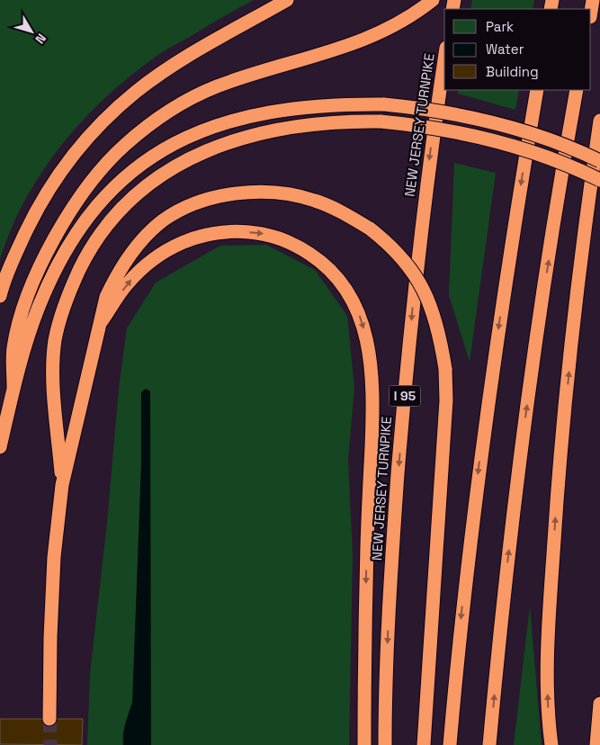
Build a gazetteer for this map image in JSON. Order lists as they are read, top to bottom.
{
  "streets": {
    "highway": ["NEW JERSEY TURNPIKE", "I 95"]
  },
  "legend": ["Park", "Water", "Building"],
  "north": "bottom right"
}
